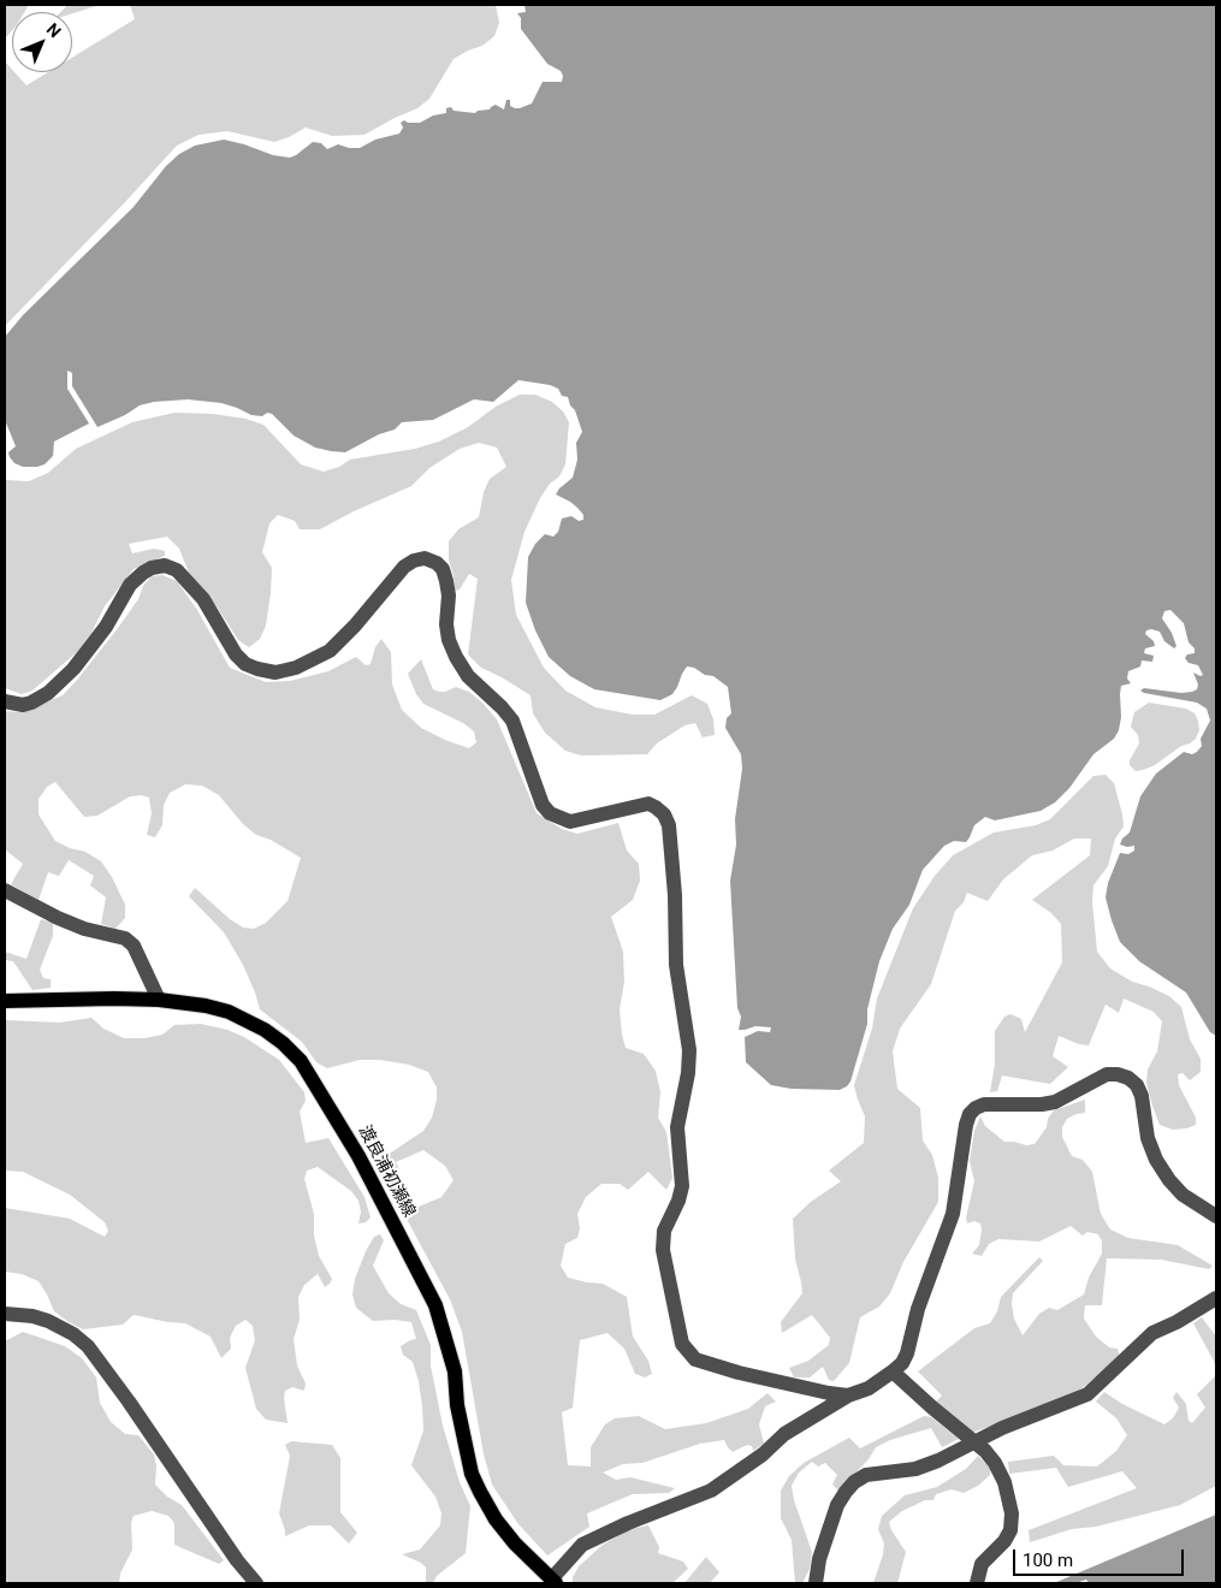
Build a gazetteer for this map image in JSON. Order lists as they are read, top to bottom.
{
  "streets": {
    "main road": ["渡良浦初瀬線"]
  },
  "scale_bar": "100 m",
  "north": "top right"
}
